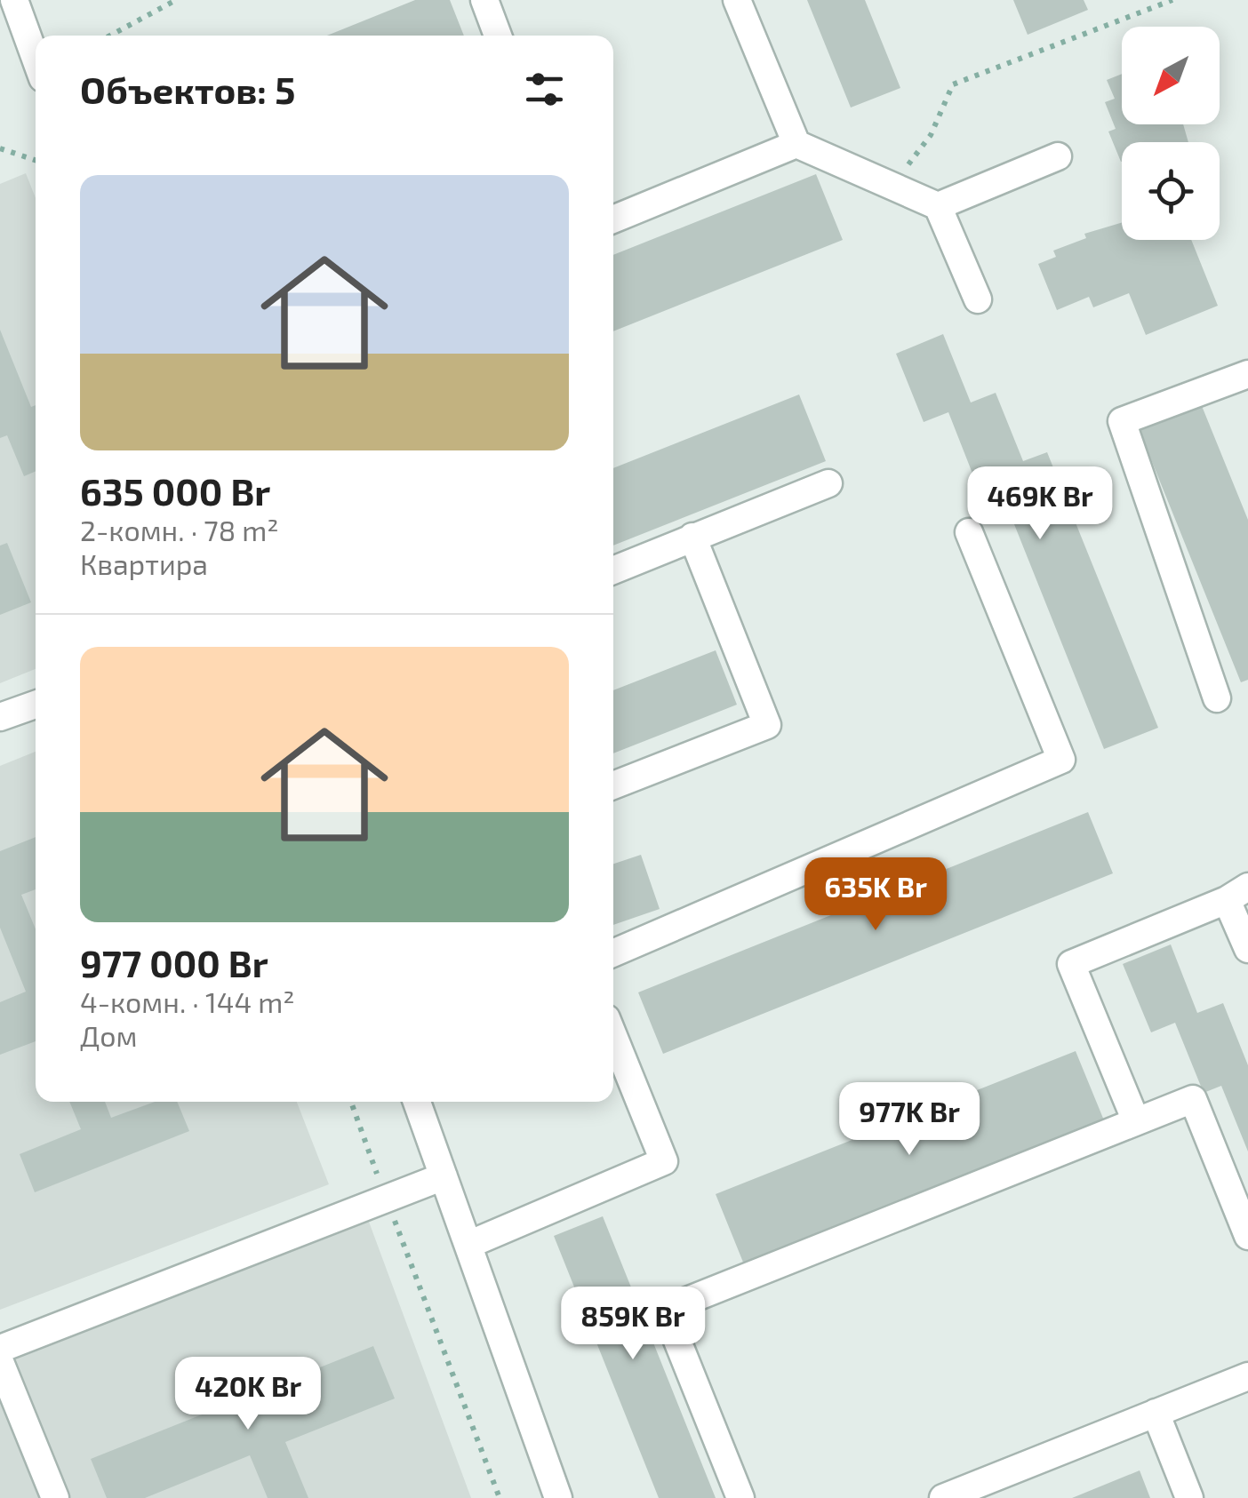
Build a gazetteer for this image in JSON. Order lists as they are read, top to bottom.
{
  "north": "bottom left",
  "page": {
    "heading": "Объектов: 5",
    "list": [
      {
        "name": "635 000 Br",
        "note": "2-комн. · 78 m² · Квартира"
      },
      {
        "name": "977 000 Br",
        "note": "4-комн. · 144 m² · Дом"
      }
    ],
    "price": [
      "469K Br",
      "635K Br",
      "977K Br",
      "859K Br",
      "420K Br"
    ]
  }
}
